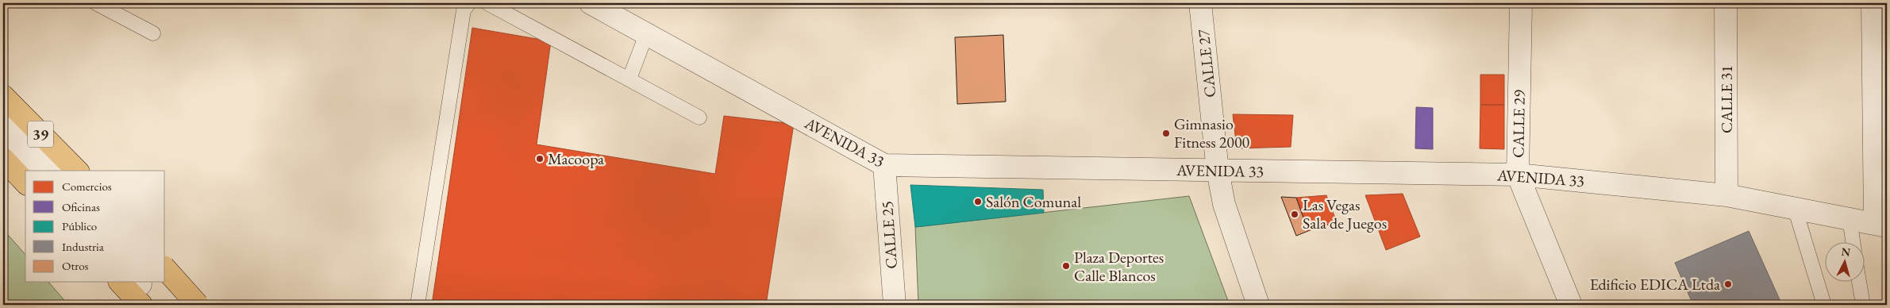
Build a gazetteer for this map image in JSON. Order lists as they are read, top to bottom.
{
  "streets": {
    "highway": ["39"],
    "street": [
      "CALLE 27",
      "CALLE 31",
      "CALLE 29",
      "AVENIDA 33",
      "CALLE 25"
    ]
  },
  "crossings": [
    ["CALLE 27", "AVENIDA 33"],
    ["CALLE 31", "AVENIDA 33"],
    ["CALLE 29", "AVENIDA 33"],
    ["AVENIDA 33", "CALLE 25"]
  ],
  "places": [
    "Gimnasio Fitness 2000",
    "Macoopa",
    "Salón Comunal",
    "Las Vegas Sala de Juegos",
    "Plaza Deportes Calle Blancos",
    "Edificio EDICA Ltda"
  ],
  "legend": [
    "Comercios",
    "Oficinas",
    "Público",
    "Industria",
    "Otros"
  ],
  "north": "top"
}
